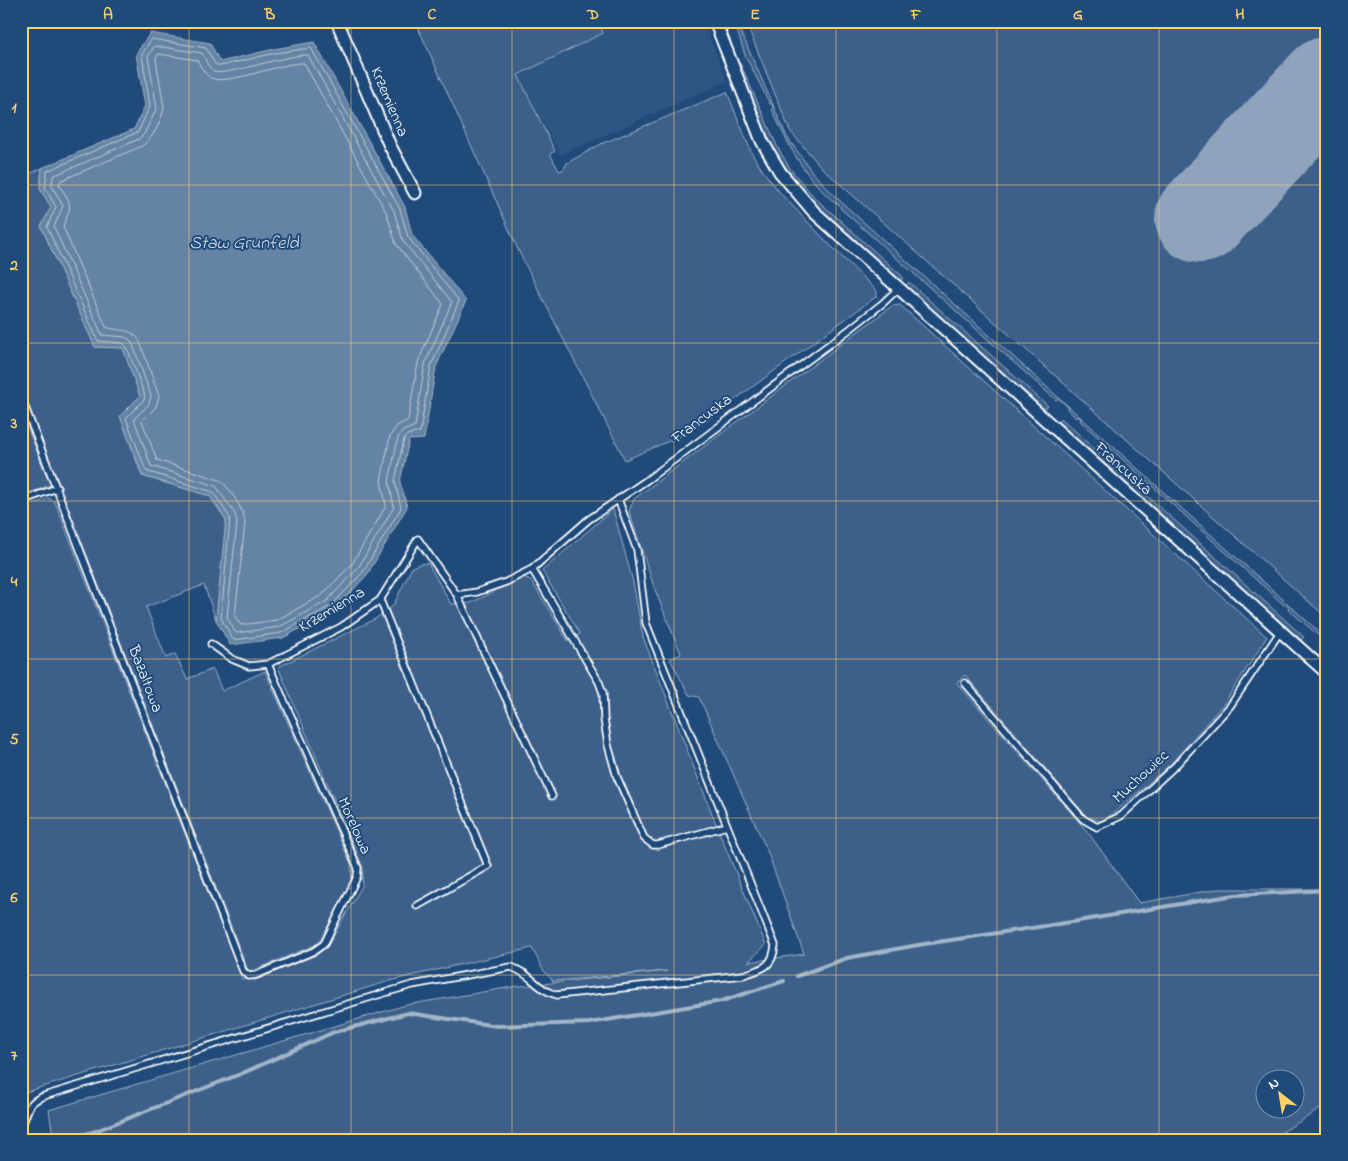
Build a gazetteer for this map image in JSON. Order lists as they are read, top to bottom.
{
  "streets": {
    "street": ["Krzemienna", "Francuska"],
    "lane": ["Bazaltowa", "Muchowiec", "Morelowa"]
  },
  "crossings": [
    ["Krzemienna", "Morelowa"],
    ["Francuska", "Muchowiec"],
    ["Bazaltowa", "Morelowa"]
  ],
  "water": ["Staw Grunfeld"],
  "north": "top left",
  "grid": {
    "columns": [
      "A",
      "B",
      "C",
      "D",
      "E",
      "F",
      "G",
      "H"
    ],
    "rows": [
      "1",
      "2",
      "3",
      "4",
      "5",
      "6",
      "7"
    ]
  }
}
